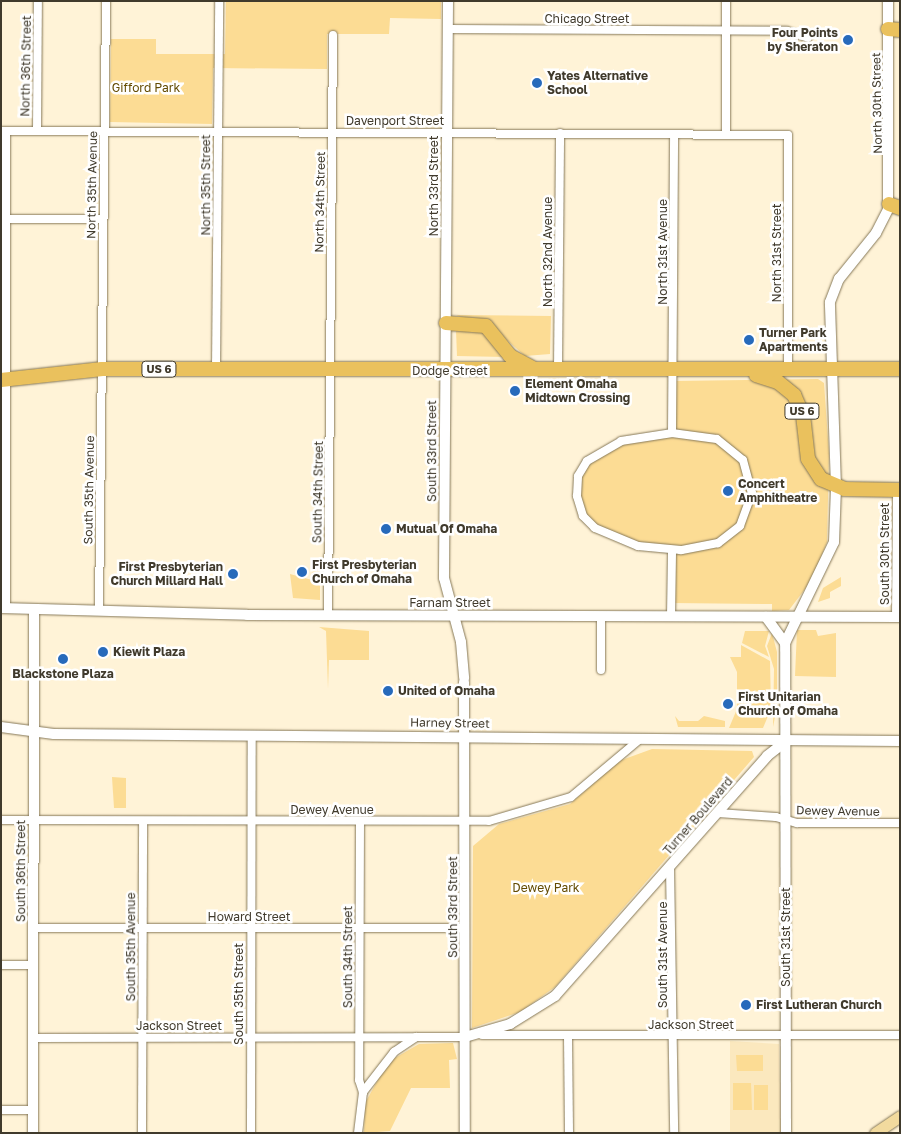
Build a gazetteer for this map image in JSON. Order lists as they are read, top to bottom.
{
  "streets": {
    "highway": ["US 6", "Dodge Street"],
    "street": [
      "Chicago Street",
      "North 36th Street",
      "North 30th Street",
      "Davenport Street",
      "North 35th Avenue",
      "North 35th Street",
      "North 33rd Street",
      "North 34th Street",
      "North 32nd Avenue",
      "North 31st Avenue",
      "North 31st Street",
      "South 33rd Street",
      "South 35th Avenue",
      "South 34th Street",
      "South 30th Street",
      "Farnam Street",
      "Harney Street",
      "Dewey Avenue",
      "Turner Boulevard",
      "South 36th Street",
      "Howard Street",
      "South 31st Street",
      "South 31st Avenue",
      "South 35th Street",
      "Jackson Street"
    ]
  },
  "crossings": [
    ["Chicago Street", "North 33rd Street"],
    ["North 36th Street", "Davenport Street"],
    ["North 36th Street", "Dodge Street"],
    ["Davenport Street", "North 35th Avenue"],
    ["Davenport Street", "North 35th Street"],
    ["Davenport Street", "North 33rd Street"],
    ["Davenport Street", "North 34th Street"],
    ["Davenport Street", "North 32nd Avenue"],
    ["Davenport Street", "North 31st Avenue"],
    ["Davenport Street", "North 31st Street"],
    ["North 35th Avenue", "Dodge Street"],
    ["North 35th Avenue", "South 35th Avenue"],
    ["North 35th Street", "Dodge Street"],
    ["North 33rd Street", "Dodge Street"],
    ["North 33rd Street", "South 33rd Street"],
    ["North 34th Street", "Dodge Street"],
    ["North 34th Street", "South 34th Street"],
    ["North 32nd Avenue", "Dodge Street"],
    ["North 31st Avenue", "Dodge Street"],
    ["North 31st Street", "Dodge Street"],
    ["US 6", "Dodge Street"],
    ["Dodge Street", "South 33rd Street"],
    ["Dodge Street", "South 35th Avenue"],
    ["Dodge Street", "South 34th Street"],
    ["South 33rd Street", "Farnam Street"],
    ["South 33rd Street", "Harney Street"],
    ["South 33rd Street", "Dewey Avenue"],
    ["South 33rd Street", "Turner Boulevard"],
    ["South 33rd Street", "Howard Street"],
    ["South 35th Avenue", "Farnam Street"],
    ["South 35th Avenue", "Dewey Avenue"],
    ["South 35th Avenue", "Howard Street"],
    ["South 35th Avenue", "Jackson Street"],
    ["South 34th Street", "Farnam Street"],
    ["South 34th Street", "Dewey Avenue"],
    ["South 34th Street", "Howard Street"],
    ["South 34th Street", "Jackson Street"],
    ["South 30th Street", "Farnam Street"],
    ["Farnam Street", "South 36th Street"],
    ["Harney Street", "Dewey Avenue"],
    ["Harney Street", "Turner Boulevard"],
    ["Harney Street", "South 36th Street"],
    ["Harney Street", "South 31st Street"],
    ["Harney Street", "South 35th Street"],
    ["Dewey Avenue", "Turner Boulevard"],
    ["Dewey Avenue", "South 36th Street"],
    ["Dewey Avenue", "South 31st Street"],
    ["Dewey Avenue", "South 35th Street"],
    ["Turner Boulevard", "South 31st Street"],
    ["Turner Boulevard", "South 31st Avenue"],
    ["Turner Boulevard", "Jackson Street"],
    ["South 36th Street", "Howard Street"],
    ["South 36th Street", "Jackson Street"],
    ["Howard Street", "South 35th Street"],
    ["South 31st Street", "Jackson Street"],
    ["South 31st Avenue", "Jackson Street"],
    ["South 35th Street", "Jackson Street"]
  ],
  "parks": ["Gifford Park", "Dewey Park"],
  "places": [
    "Four Points by Sheraton",
    "Yates Alternative School",
    "Turner Park Apartments",
    "Element Omaha Midtown Crossing",
    "Concert Amphitheatre",
    "Mutual Of Omaha",
    "First Presbyterian Church of Omaha",
    "First Presbyterian Church Millard Hall",
    "Kiewit Plaza",
    "Blackstone Plaza",
    "United of Omaha",
    "First Unitarian Church of Omaha",
    "First Lutheran Church"
  ]
}
